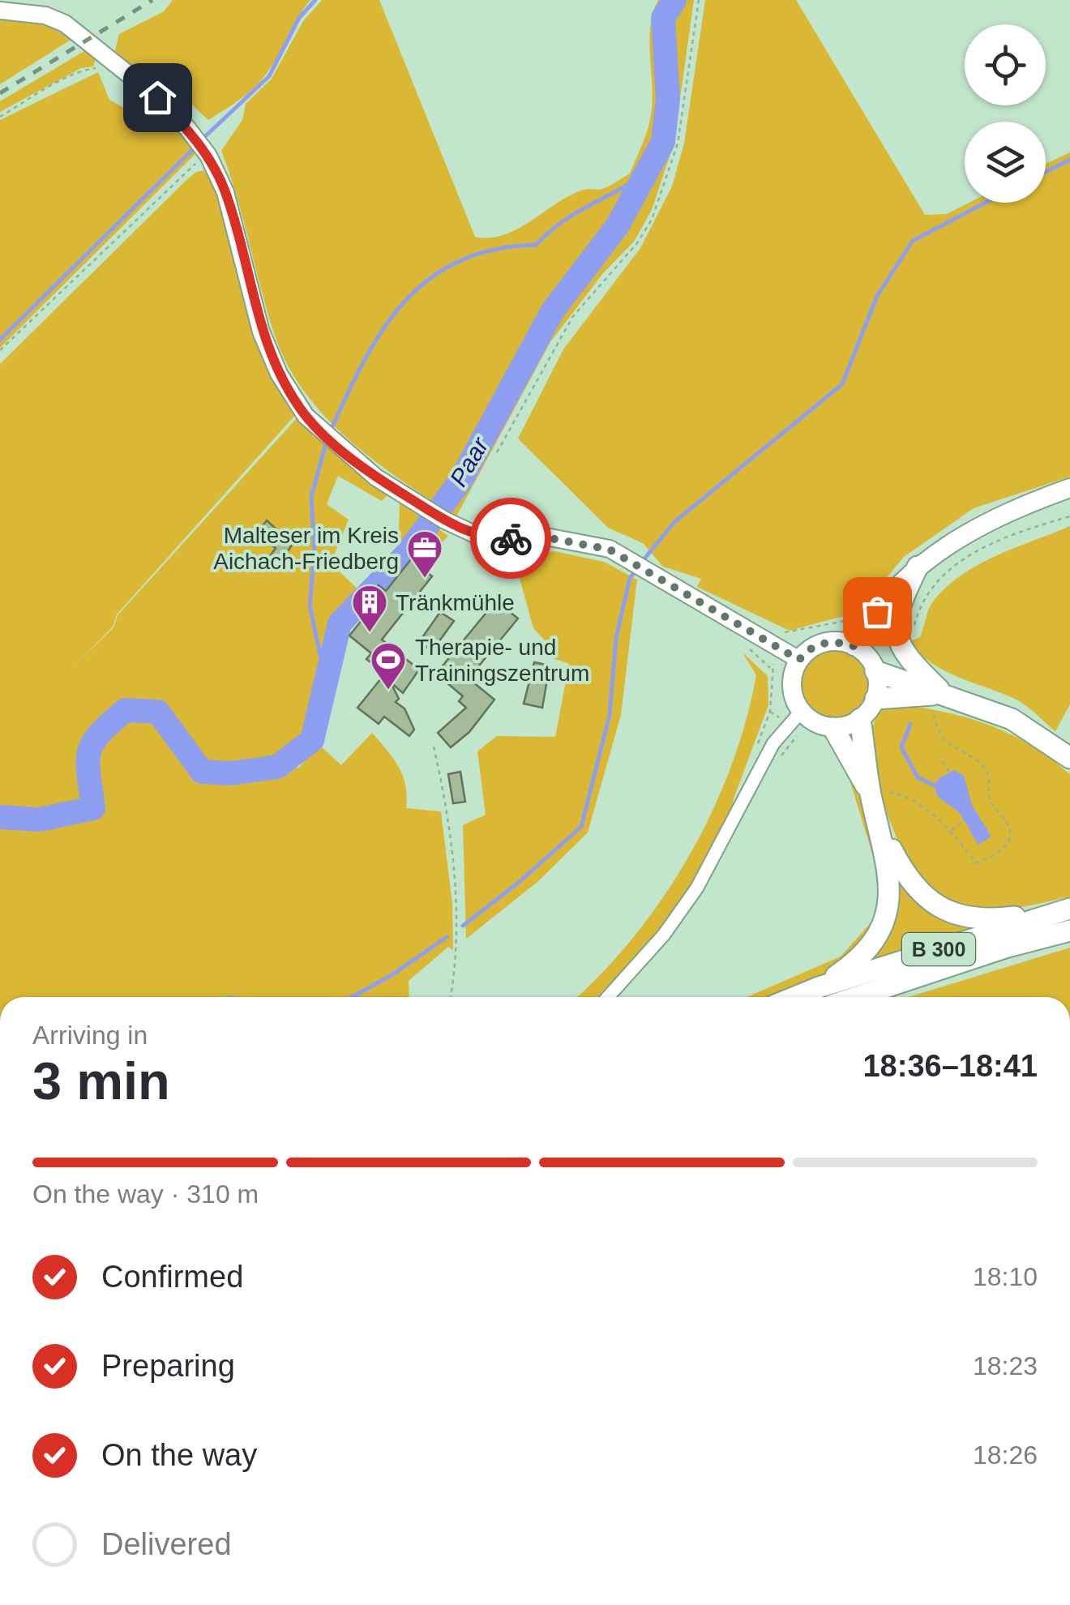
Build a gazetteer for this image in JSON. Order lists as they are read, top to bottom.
{
  "streets": {
    "highway": ["B 300"]
  },
  "water": ["Paar"],
  "places": {
    "office": ["Malteser im Kreis Aichach-Friedberg"],
    "building": ["Tränkmühle"],
    "sports": ["Therapie- und Trainingszentrum"]
  },
  "page": {
    "heading": ["3 min", "Arriving in", "18:36–18:41"],
    "bar": "On the way · 310 m",
    "list": [
      ["Confirmed", "18:10"],
      ["Preparing", "18:23"],
      ["On the way", "18:26"],
      "Delivered"
    ]
  }
}
